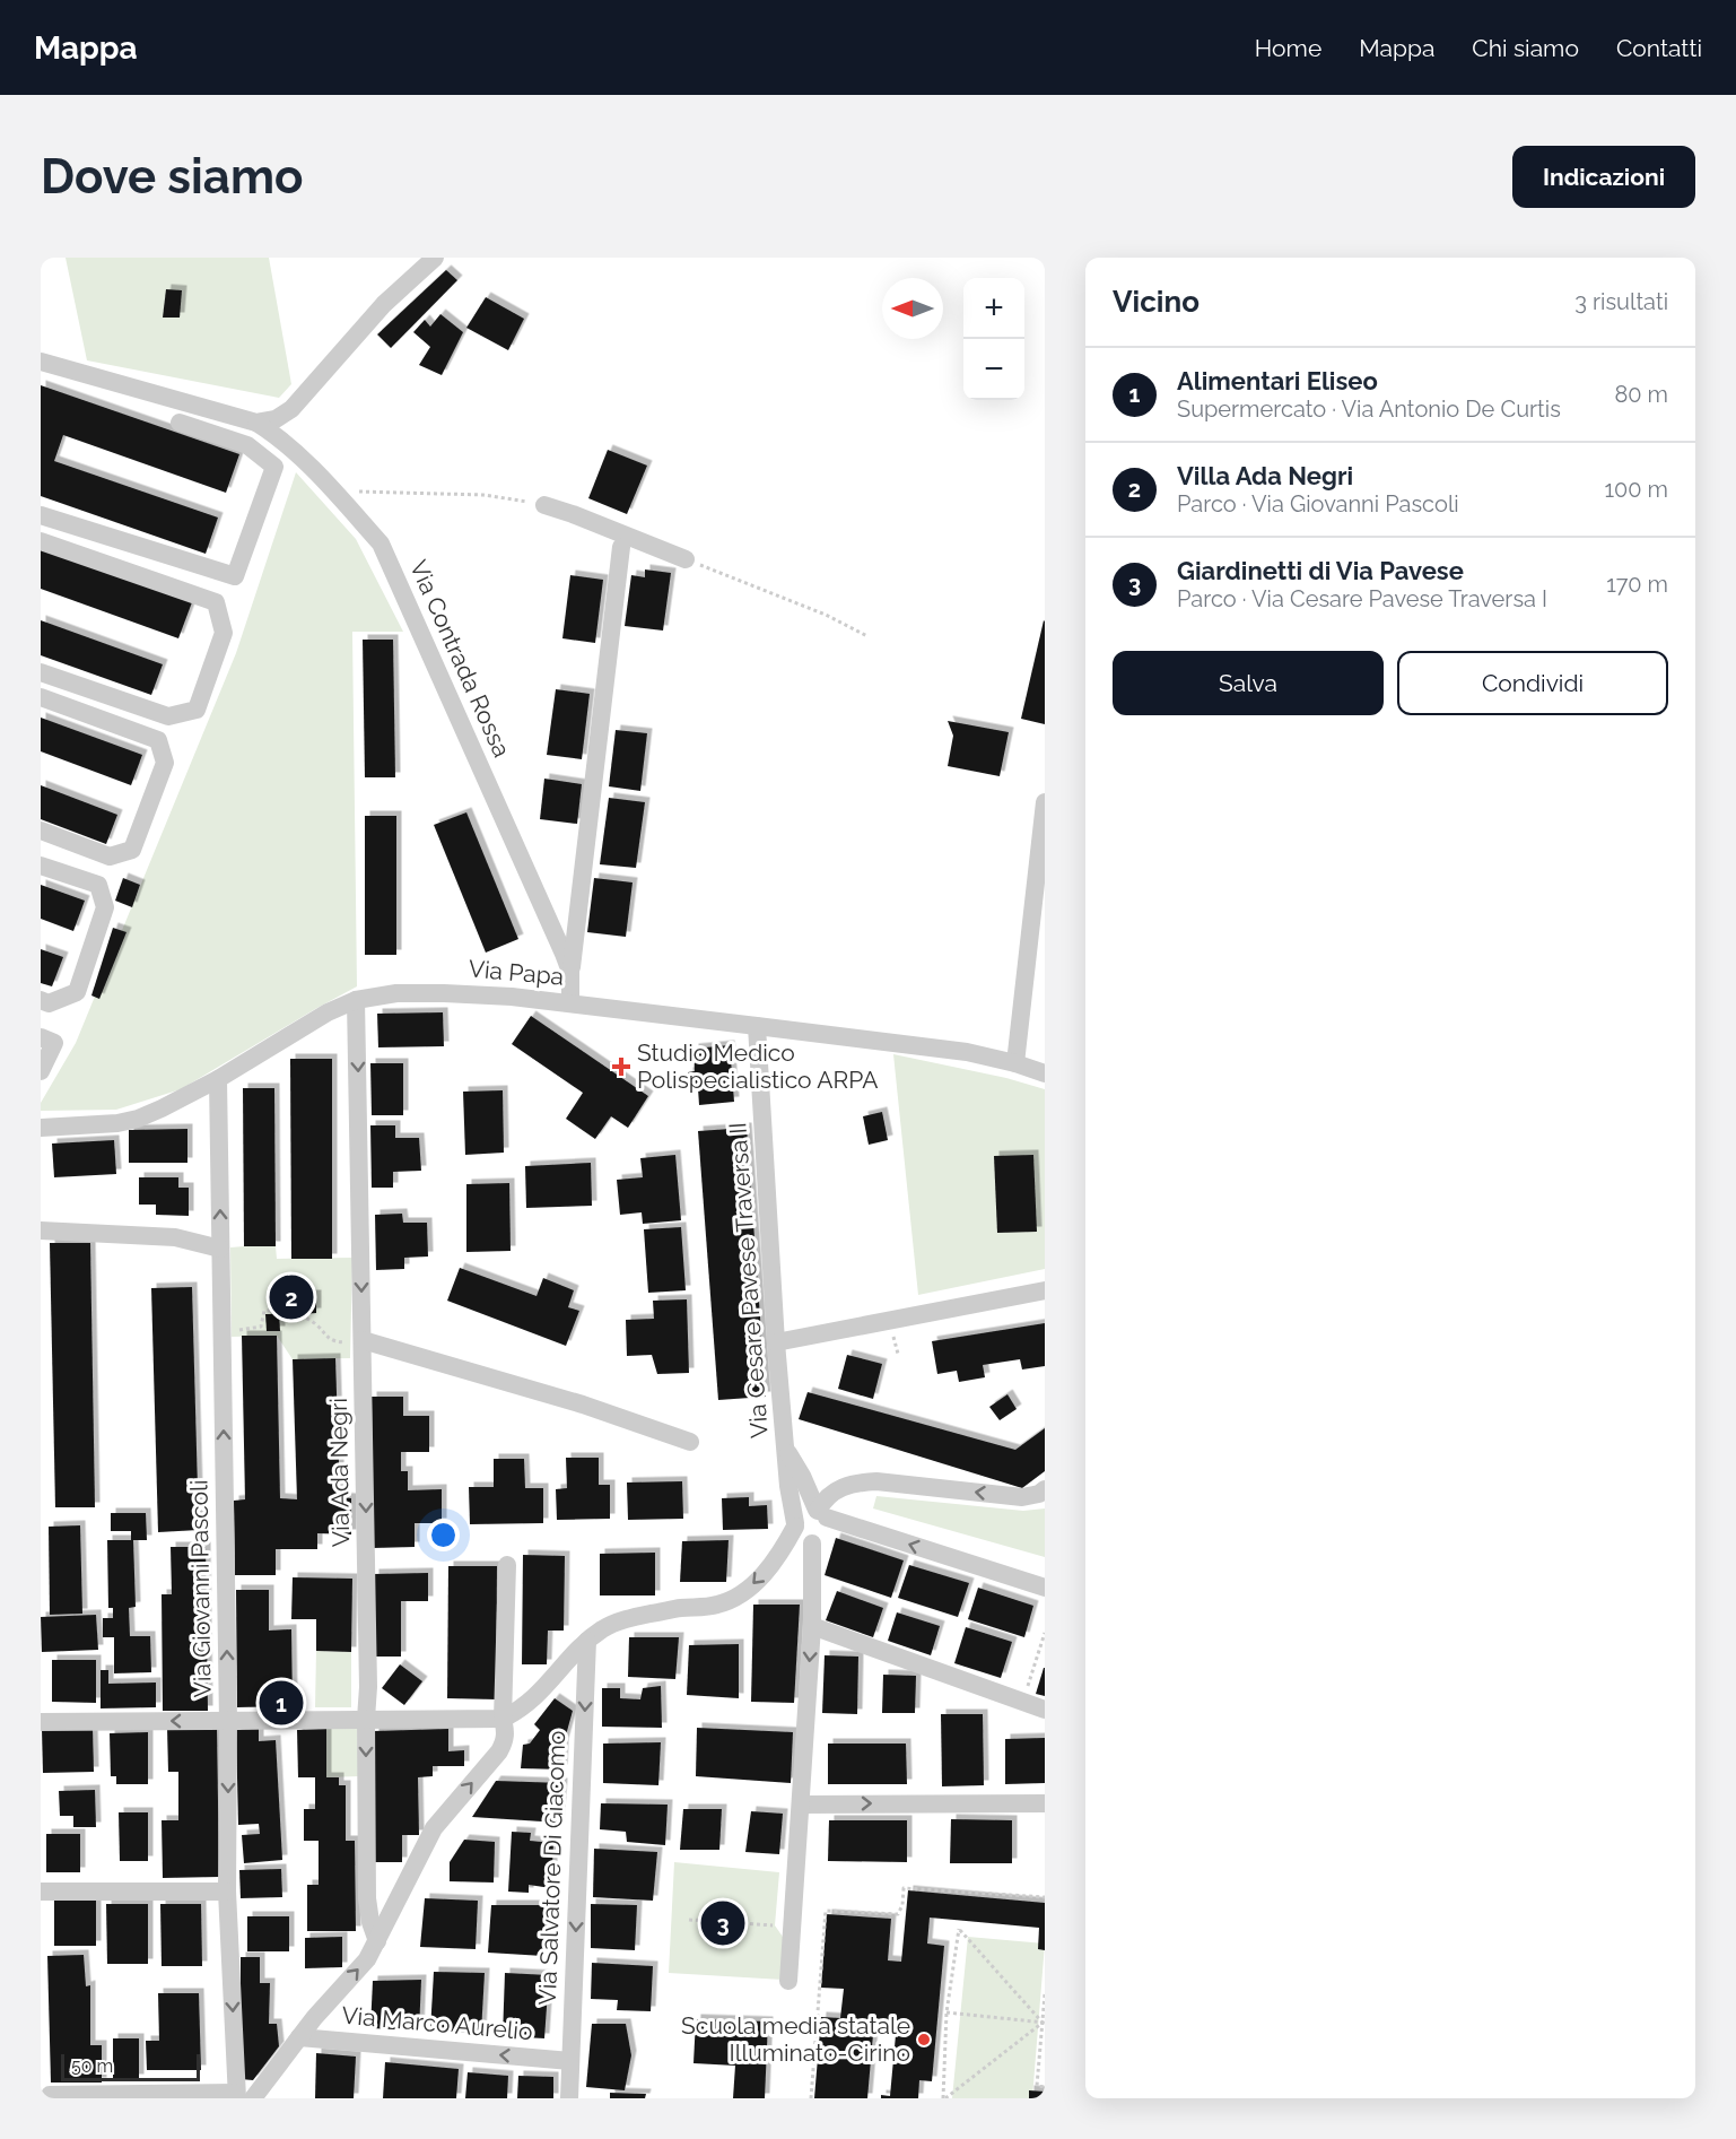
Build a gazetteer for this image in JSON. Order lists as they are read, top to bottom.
{
  "streets": {
    "street": [
      "Via Contrada Rossa",
      "Via Papa",
      "Via Cesare Pavese Traversa II",
      "Via Ada Negri",
      "Via Giovanni Pascoli",
      "Via Salvatore Di Giacomo",
      "Via Marco Aurelio"
    ]
  },
  "crossings": [
    ["Via Contrada Rossa", "Via Papa"],
    ["Via Papa", "Via Cesare Pavese Traversa II"],
    ["Via Papa", "Via Ada Negri"],
    ["Via Papa", "Via Giovanni Pascoli"],
    ["Via Salvatore Di Giacomo", "Via Marco Aurelio"]
  ],
  "one_way": ["Via Ada Negri", "Via Salvatore Di Giacomo", "Via Marco Aurelio"],
  "places": {
    "health": ["Studio Medico Polispecialistico ARPA"],
    "other": ["Scuola media statale Illuminato-Cirino"]
  },
  "scale_bar": "50 m",
  "north": "left",
  "page": {
    "header": "Mappa",
    "nav": [
      "Home",
      "Mappa",
      "Chi siamo",
      "Contatti"
    ],
    "buttons": [
      "Indicazioni",
      ["Salva", "Condividi"]
    ],
    "title": "Dove siamo",
    "heading": ["Vicino", "3 risultati"],
    "map_buttons": ["+", "−"],
    "list": [
      {
        "mark": "1",
        "name": "Alimentari Eliseo",
        "note": "Supermercato · Via Antonio De Curtis",
        "value": "80 m"
      },
      {
        "mark": "2",
        "name": "Villa Ada Negri",
        "note": "Parco · Via Giovanni Pascoli",
        "value": "100 m"
      },
      {
        "mark": "3",
        "name": "Giardinetti di Via Pavese",
        "note": "Parco · Via Cesare Pavese Traversa I",
        "value": "170 m"
      }
    ],
    "pins": ["2", "1", "3"],
    "scale": "50 m"
  }
}
